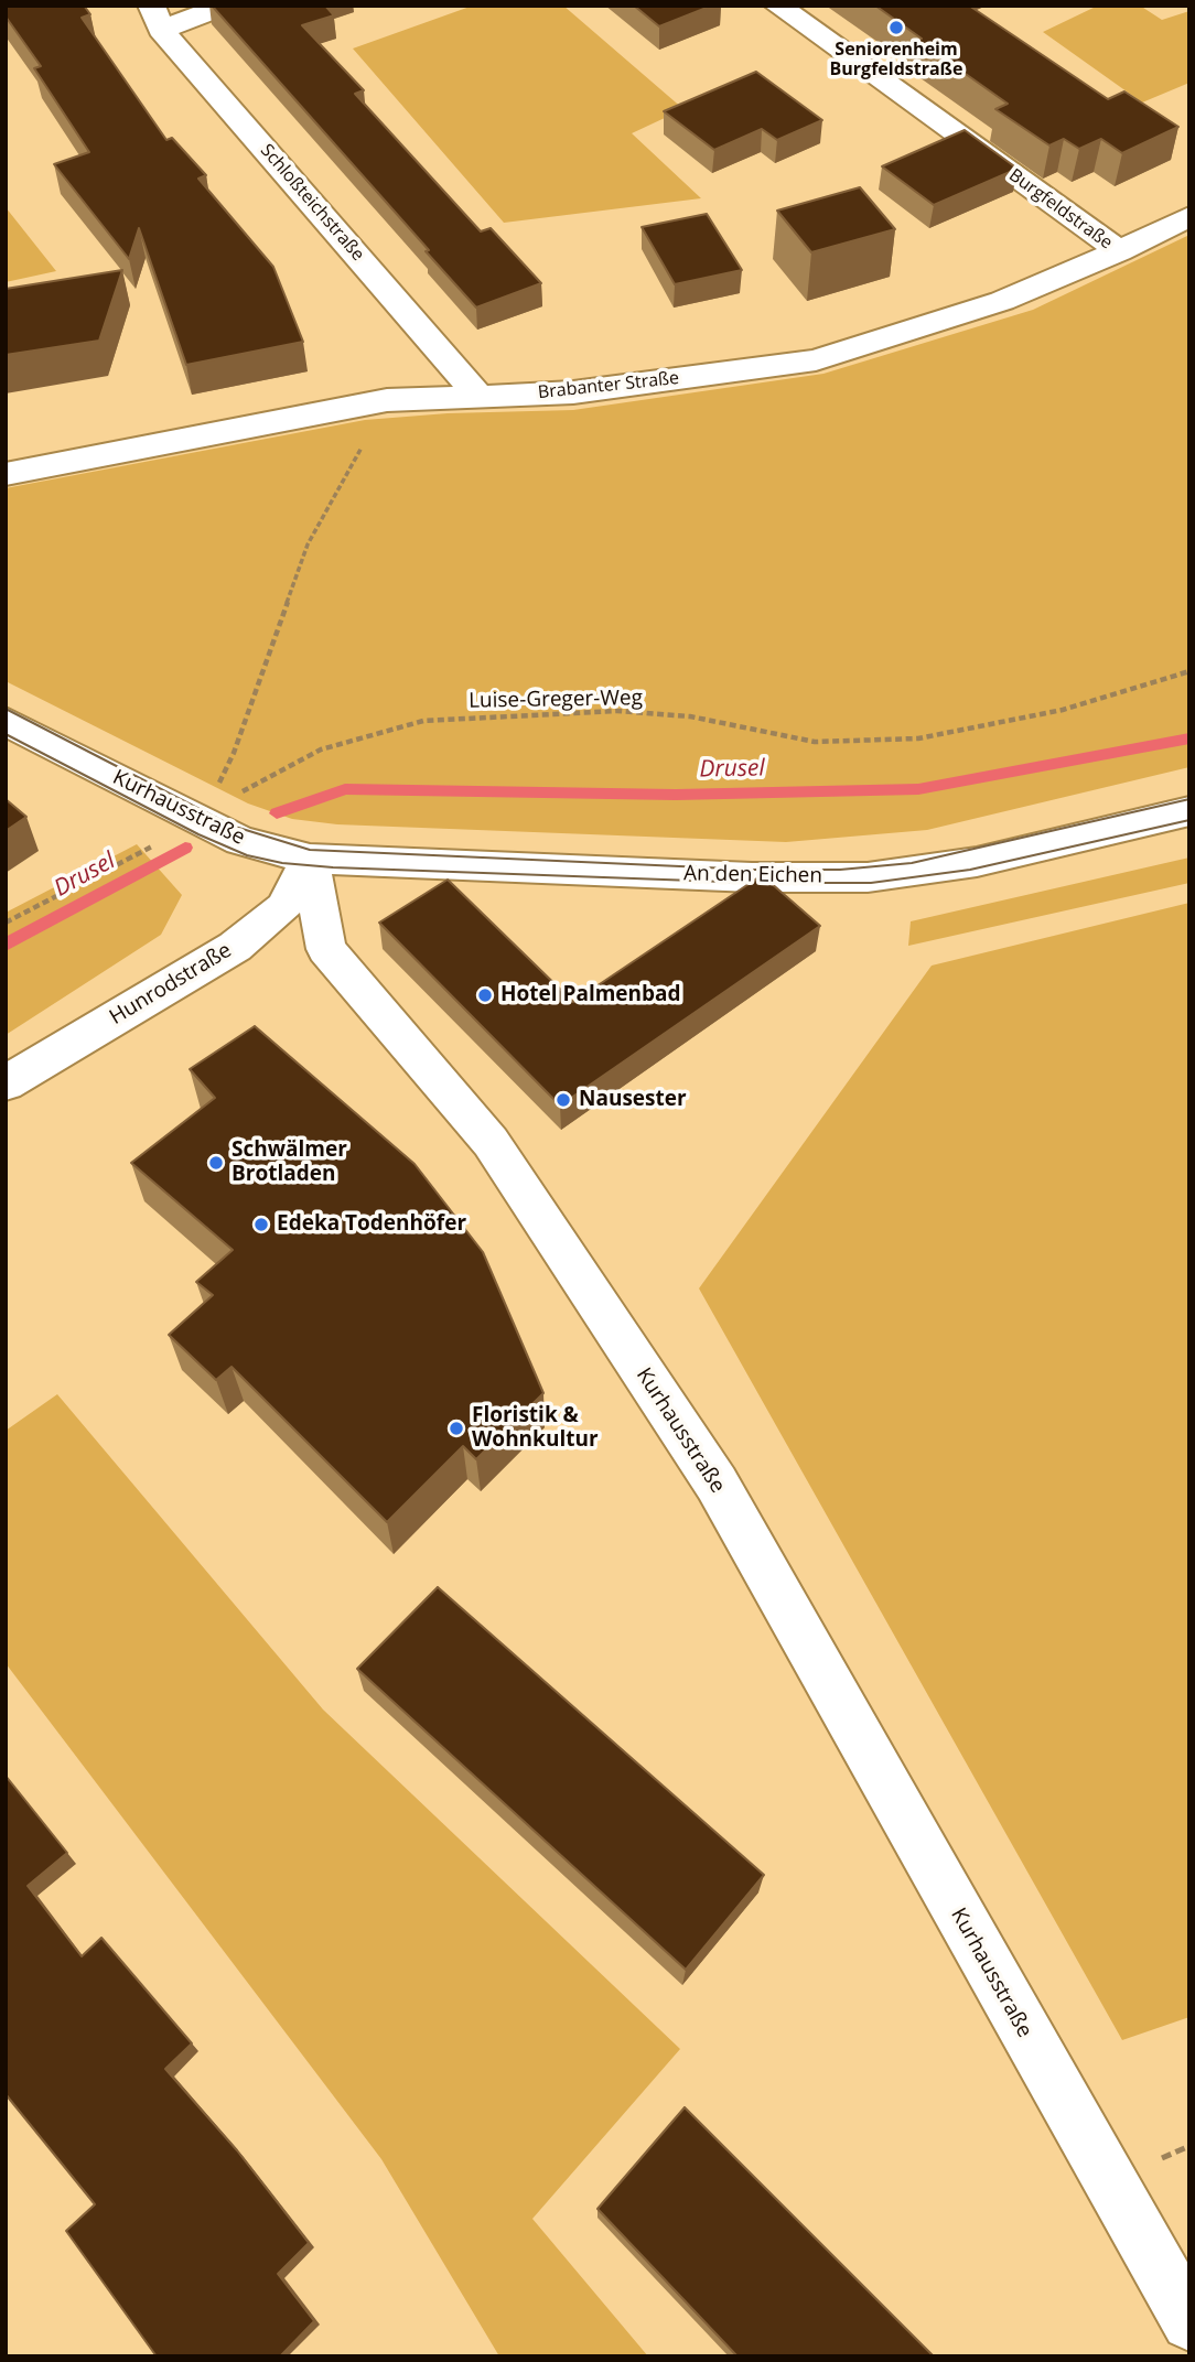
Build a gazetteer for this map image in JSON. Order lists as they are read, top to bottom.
{
  "streets": {
    "street": [
      "Schloßteichstraße",
      "Burgfeldstraße",
      "Brabanter Straße",
      "Kurhausstraße",
      "An den Eichen",
      "Hunrodstraße"
    ],
    "path": ["Luise-Greger-Weg"]
  },
  "crossings": [
    ["Schloßteichstraße", "Brabanter Straße"],
    ["Burgfeldstraße", "Brabanter Straße"],
    ["Luise-Greger-Weg", "Kurhausstraße"],
    ["Kurhausstraße", "An den Eichen"],
    ["Kurhausstraße", "Hunrodstraße"],
    ["An den Eichen", "Hunrodstraße"]
  ],
  "water": ["Drusel"],
  "places": [
    "Seniorenheim Burgfeldstraße",
    "Hotel Palmenbad",
    "Nausester",
    "Schwälmer Brotladen",
    "Edeka Todenhöfer",
    "Floristik & Wohnkultur"
  ]
}
